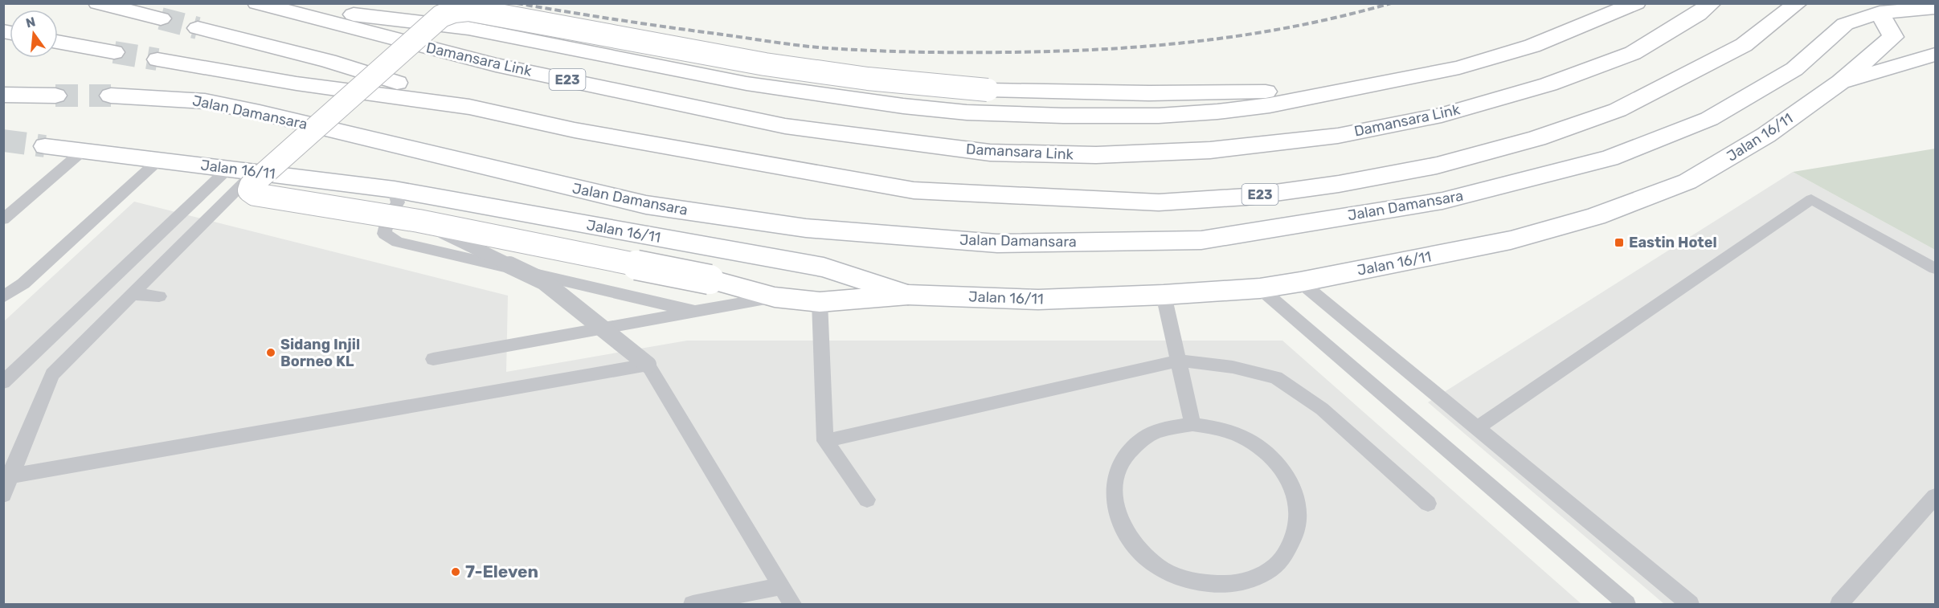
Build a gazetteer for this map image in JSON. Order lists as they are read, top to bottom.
{
  "streets": {
    "main road": [
      "Damansara Link",
      "E23",
      "Jalan Damansara",
      "Jalan 16/11"
    ]
  },
  "crossings": [
    ["Jalan Damansara", "Jalan 16/11"]
  ],
  "places": {
    "transit": ["Eastin Hotel"],
    "other": ["Sidang Injil Borneo KL", "7-Eleven"]
  },
  "north": "top"
}
